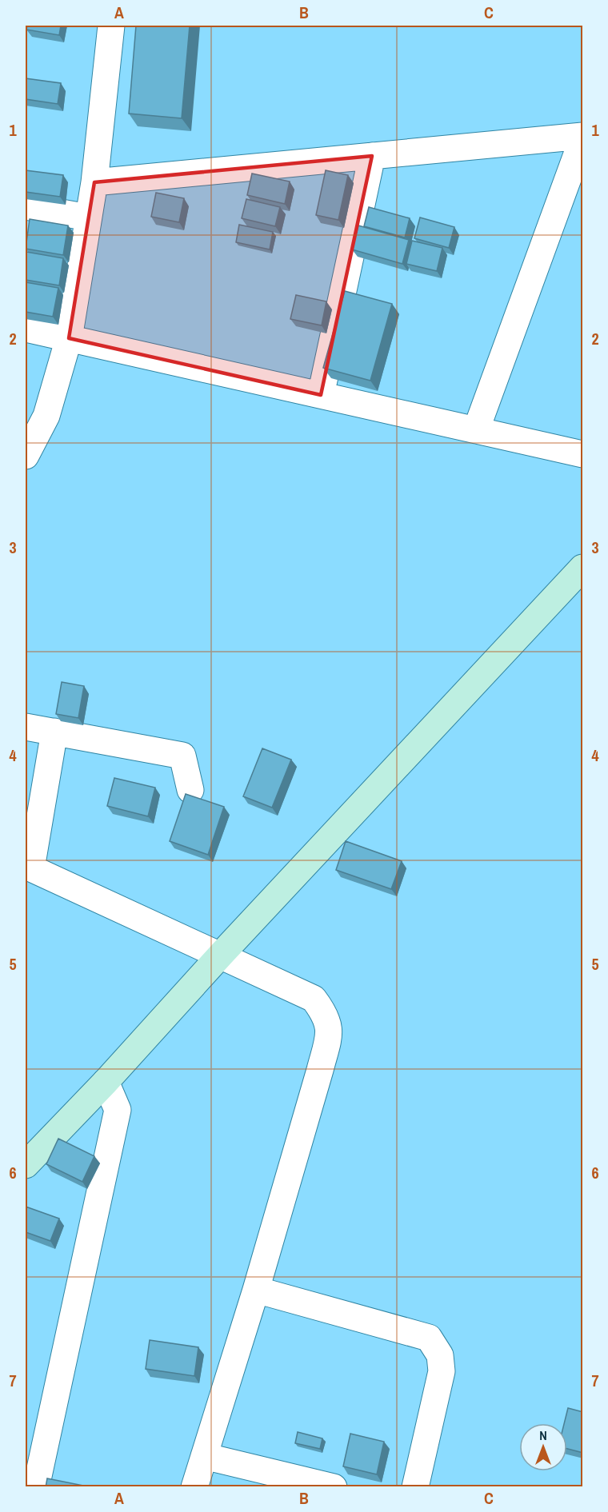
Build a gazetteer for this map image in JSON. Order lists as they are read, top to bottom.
{
  "north": "top",
  "grid": {
    "columns": ["A", "B", "C"],
    "rows": [
      "1",
      "2",
      "3",
      "4",
      "5",
      "6",
      "7"
    ]
  }
}
